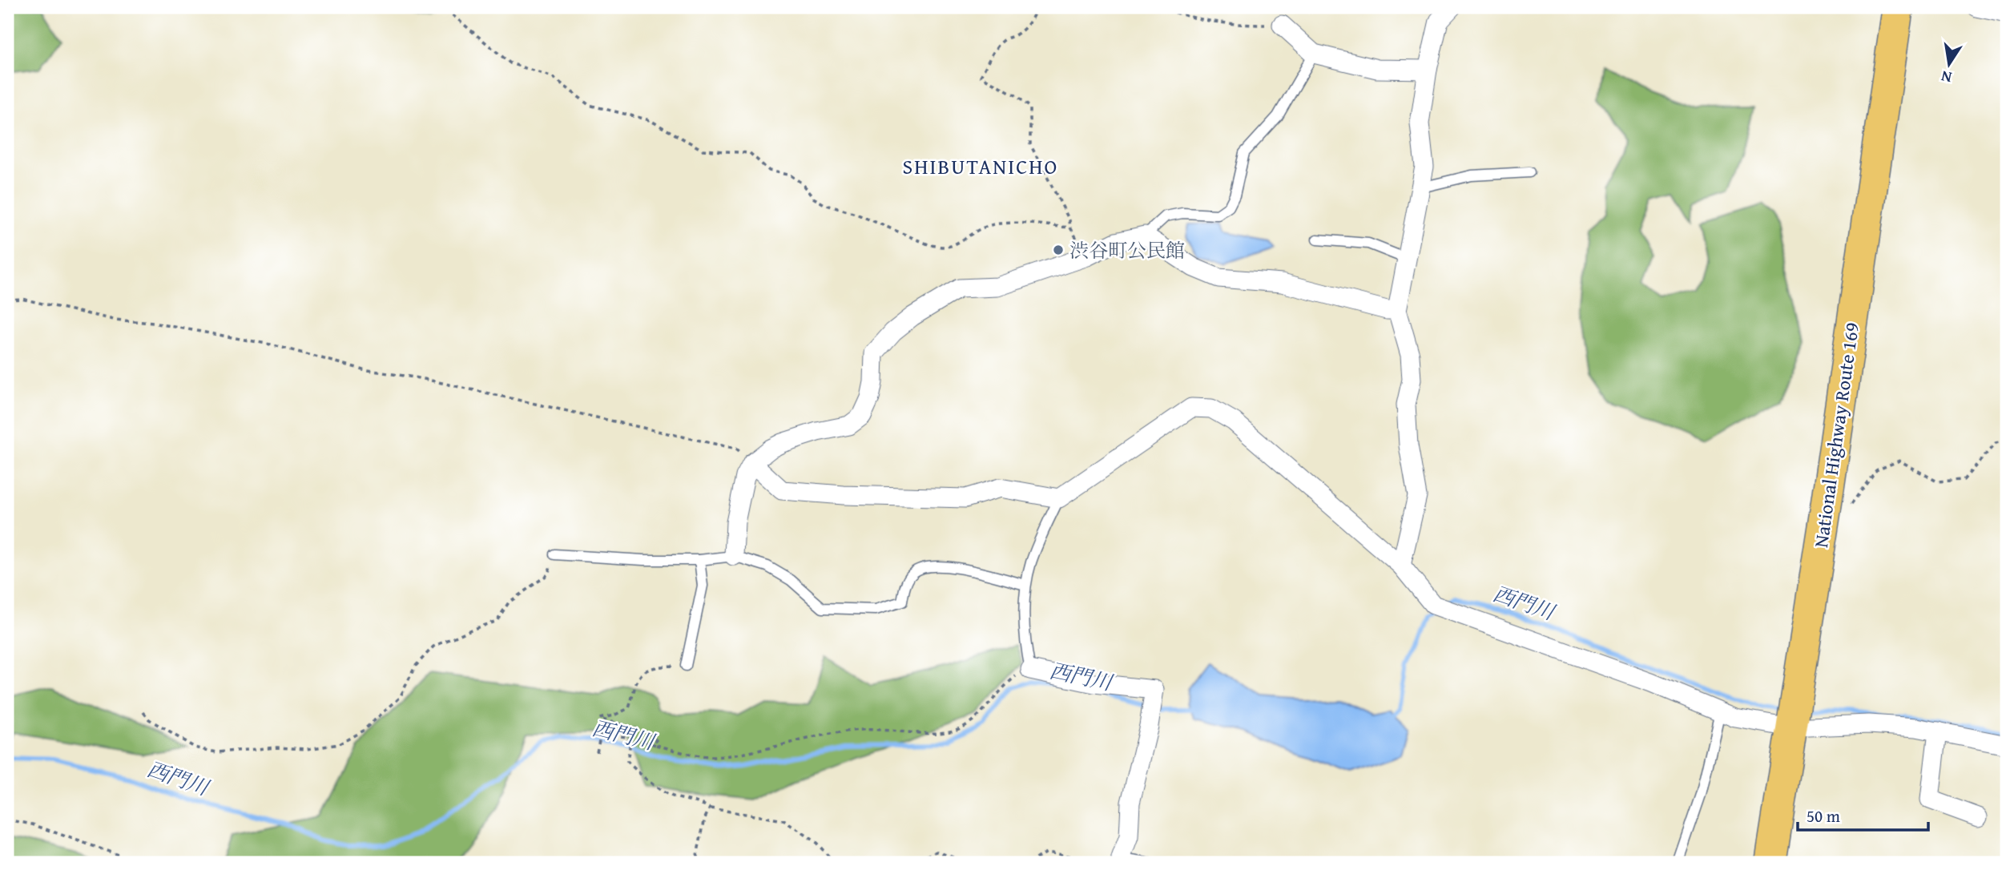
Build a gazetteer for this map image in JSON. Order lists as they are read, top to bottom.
{
  "streets": {
    "highway": ["National Highway Route 169"]
  },
  "districts": ["SHIBUTANICHO"],
  "water": ["西門川"],
  "places": ["渋谷町公民館"],
  "scale_bar": "50 m",
  "north": "bottom"
}
